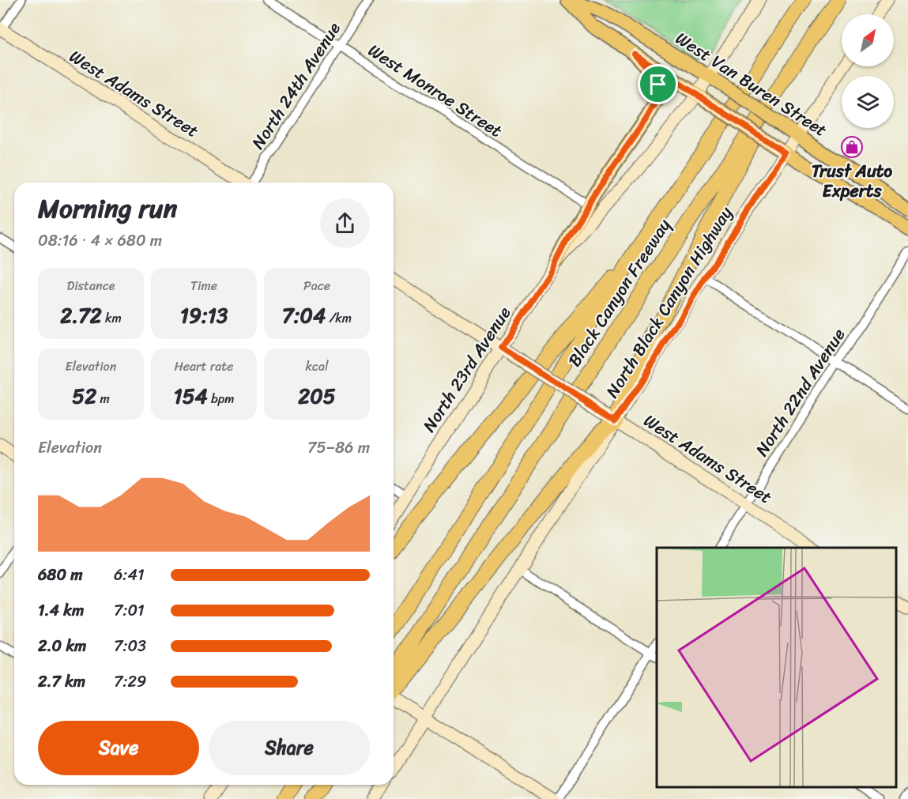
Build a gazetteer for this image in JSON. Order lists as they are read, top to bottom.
{
  "streets": {
    "highway": ["Black Canyon Freeway"],
    "main road": [
      "West Van Buren Street",
      "West Adams Street",
      "North Black Canyon Highway",
      "North 23rd Avenue"
    ],
    "street": ["North 24th Avenue", "West Monroe Street", "North 22nd Avenue"]
  },
  "crossings": [
    ["West Van Buren Street", "North Black Canyon Highway"],
    ["North 24th Avenue", "West Monroe Street"],
    ["West Adams Street", "North Black Canyon Highway"],
    ["West Adams Street", "North 23rd Avenue"],
    ["West Adams Street", "North 22nd Avenue"]
  ],
  "places": {
    "shop": ["Trust Auto Experts"]
  },
  "north": "top right",
  "page": {
    "heading": ["Morning run", "08:16 · 4 × 680 m"],
    "stats": [
      ["Distance", "2.72 km"],
      ["Time", "19:13"],
      ["Pace", "7:04 /km"],
      ["Elevation", "52 m"],
      ["Heart rate", "154 bpm"],
      ["kcal", "205"]
    ],
    "chart": ["Elevation", "75–86 m"],
    "list": [
      {
        "name": "680 m",
        "note": "6:41"
      },
      {
        "name": "1.4 km",
        "note": "7:01"
      },
      {
        "name": "2.0 km",
        "note": "7:03"
      },
      {
        "name": "2.7 km",
        "note": "7:29"
      }
    ],
    "buttons": ["Save", "Share"]
  }
}
